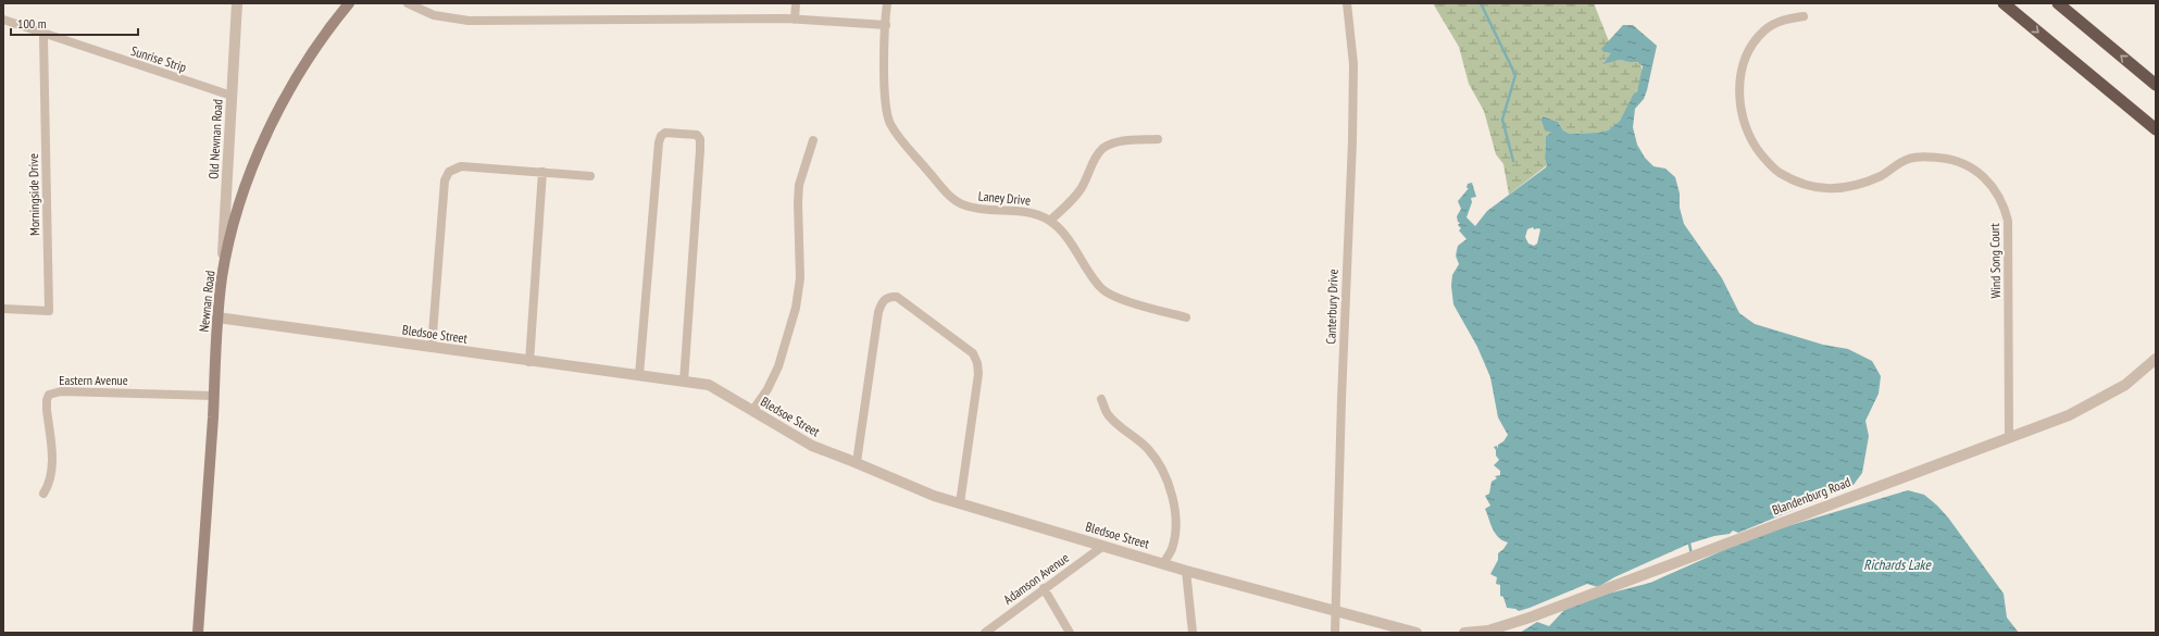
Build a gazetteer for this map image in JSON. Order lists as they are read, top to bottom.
{
  "streets": {
    "main road": ["Newnan Road"],
    "street": [
      "Sunrise Strip",
      "Old Newnan Road",
      "Morningside Drive",
      "Laney Drive",
      "Wind Song Court",
      "Canterbury Drive",
      "Bledsoe Street",
      "Eastern Avenue",
      "Blandenburg Road",
      "Adamson Avenue"
    ]
  },
  "crossings": [
    ["Sunrise Strip", "Old Newnan Road"],
    ["Sunrise Strip", "Morningside Drive"],
    ["Old Newnan Road", "Newnan Road"],
    ["Wind Song Court", "Blandenburg Road"],
    ["Newnan Road", "Bledsoe Street"],
    ["Newnan Road", "Eastern Avenue"],
    ["Canterbury Drive", "Bledsoe Street"],
    ["Bledsoe Street", "Adamson Avenue"]
  ],
  "water": ["Richards Lake"],
  "scale_bar": "100 m"
}
